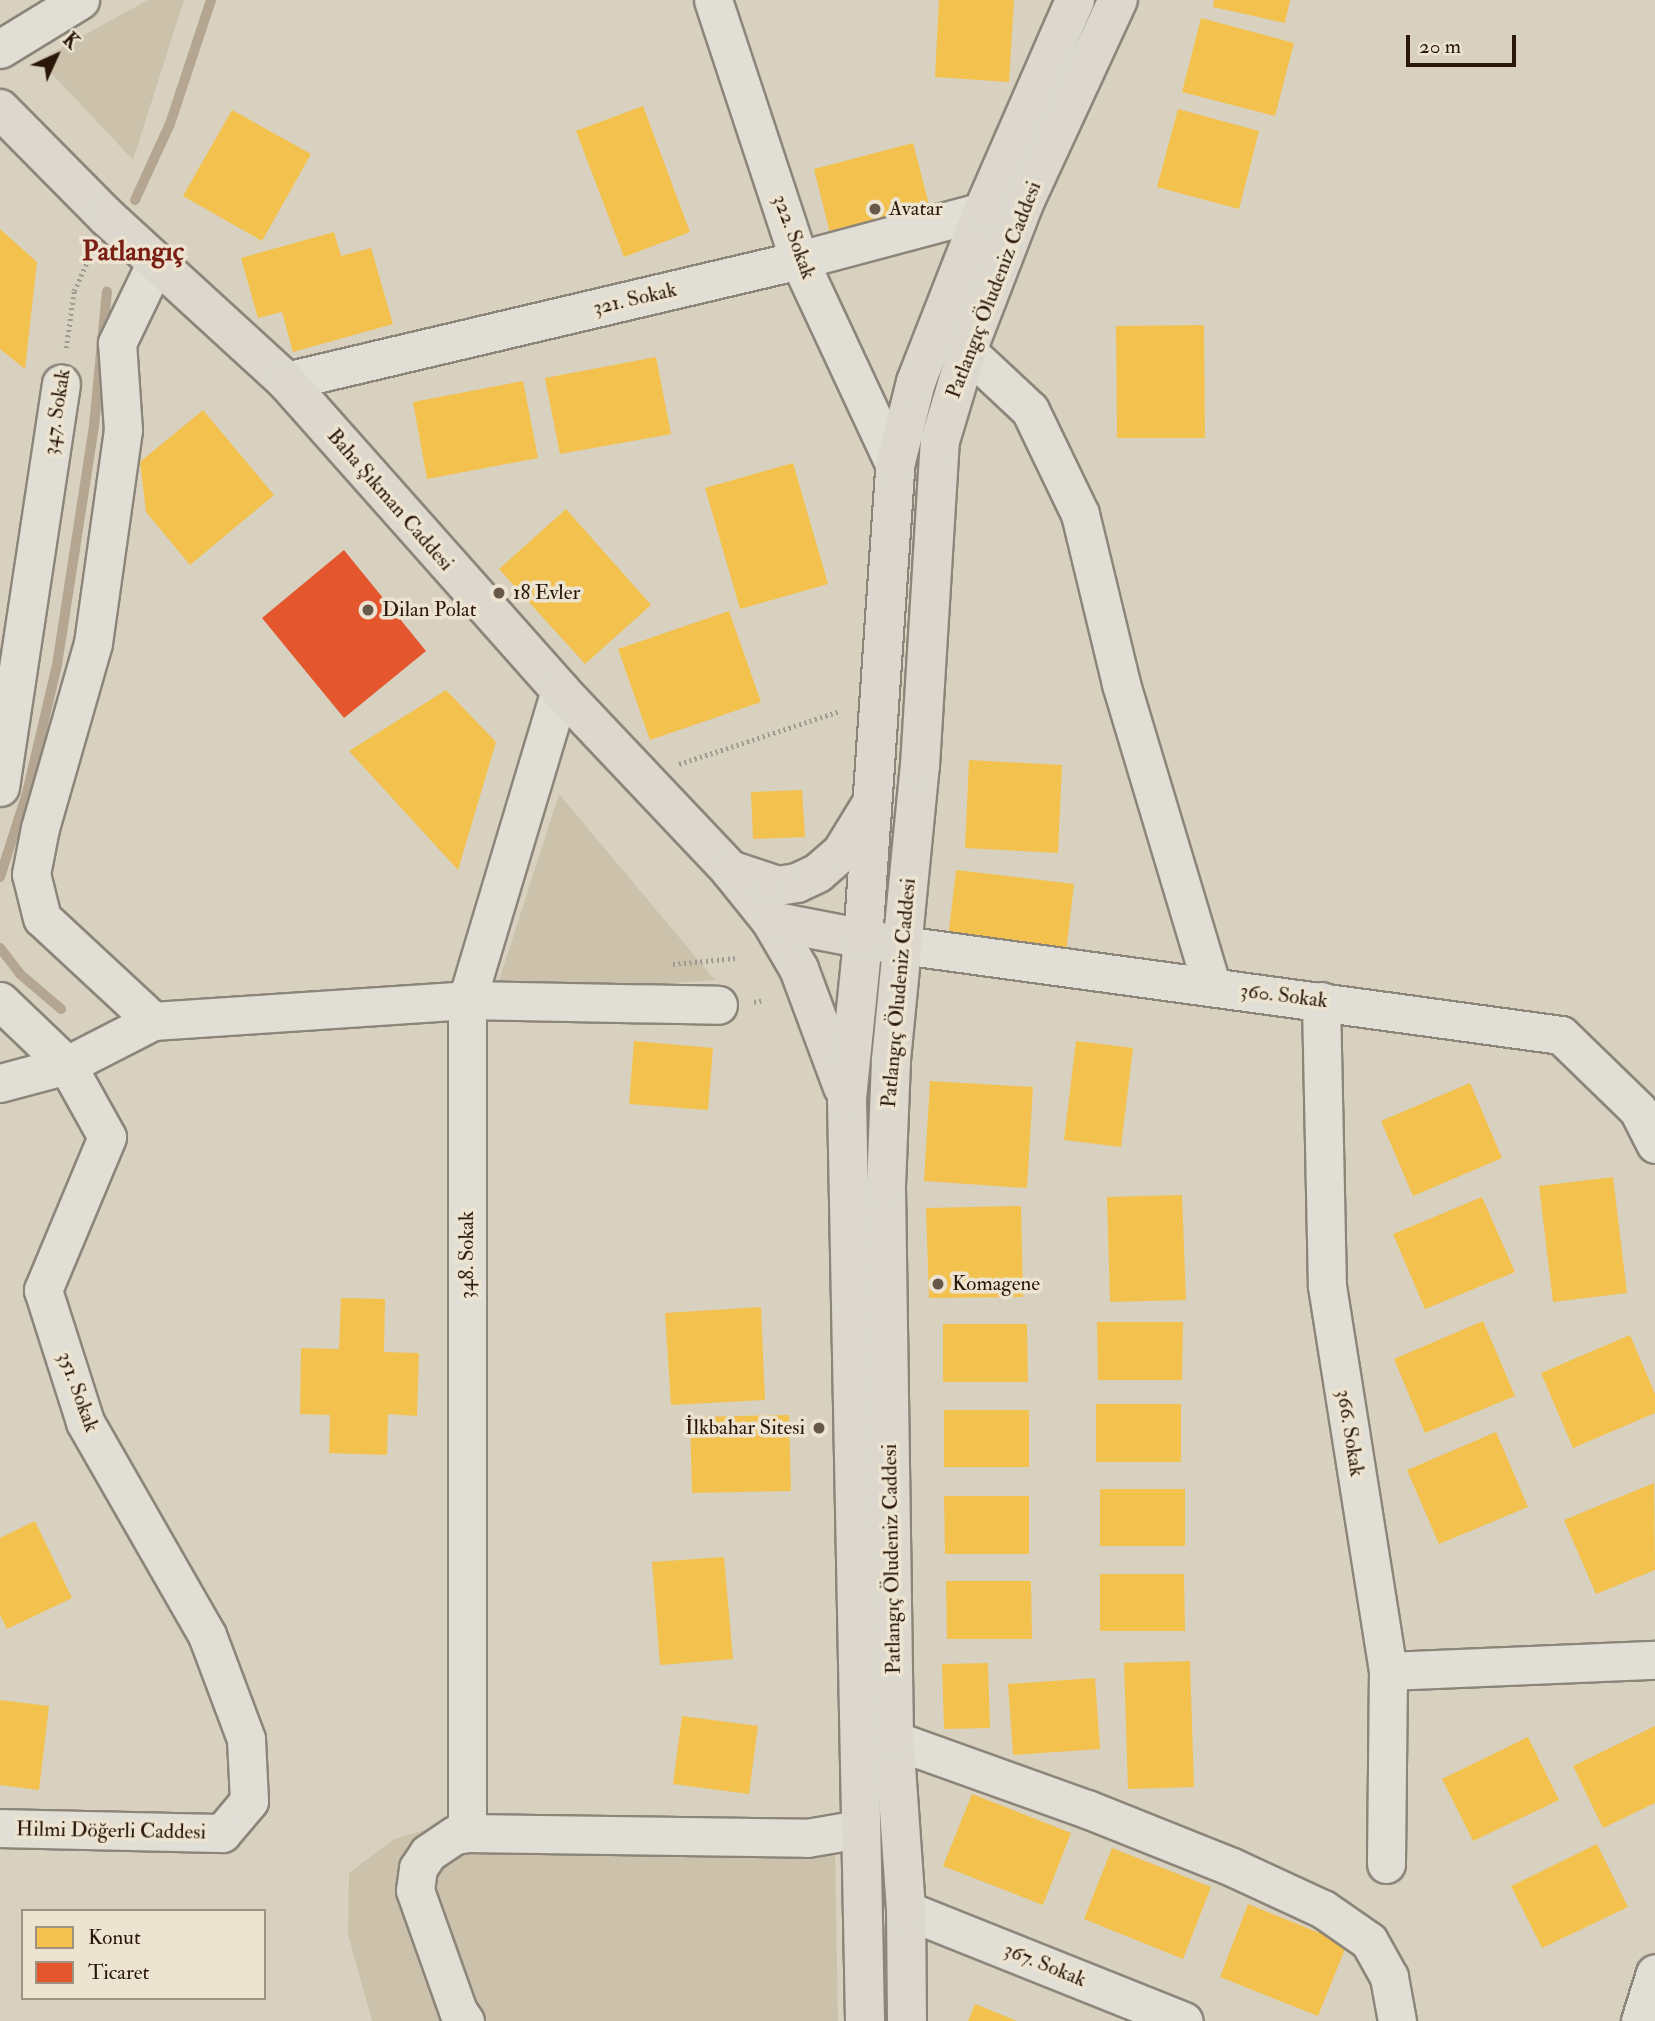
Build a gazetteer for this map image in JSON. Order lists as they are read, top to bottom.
{
  "streets": {
    "main road": ["Patlangıç Öludeniz Caddesi", "Baha Şıkman Caddesi", "360. Sokak"],
    "street": [
      "322. Sokak",
      "321. Sokak",
      "347. Sokak",
      "348. Sokak",
      "351. Sokak",
      "366. Sokak",
      "Hilmi Döğerli Caddesi",
      "367. Sokak"
    ]
  },
  "crossings": [
    ["322. Sokak", "Patlangıç Öludeniz Caddesi"],
    ["322. Sokak", "321. Sokak"],
    ["Patlangıç Öludeniz Caddesi", "321. Sokak"],
    ["Patlangıç Öludeniz Caddesi", "Baha Şıkman Caddesi"],
    ["Patlangıç Öludeniz Caddesi", "360. Sokak"],
    ["Patlangıç Öludeniz Caddesi", "367. Sokak"],
    ["321. Sokak", "Baha Şıkman Caddesi"],
    ["347. Sokak", "Baha Şıkman Caddesi"],
    ["Baha Şıkman Caddesi", "360. Sokak"],
    ["Baha Şıkman Caddesi", "348. Sokak"],
    ["360. Sokak", "366. Sokak"],
    ["351. Sokak", "Hilmi Döğerli Caddesi"]
  ],
  "districts": ["Patlangıç"],
  "places": [
    "Avatar",
    "18 Evler",
    "Dilan Polat",
    "Komagene",
    "İlkbahar Sitesi"
  ],
  "legend": ["Konut", "Ticaret"],
  "scale_bar": "20 m",
  "north": "top right"
}
